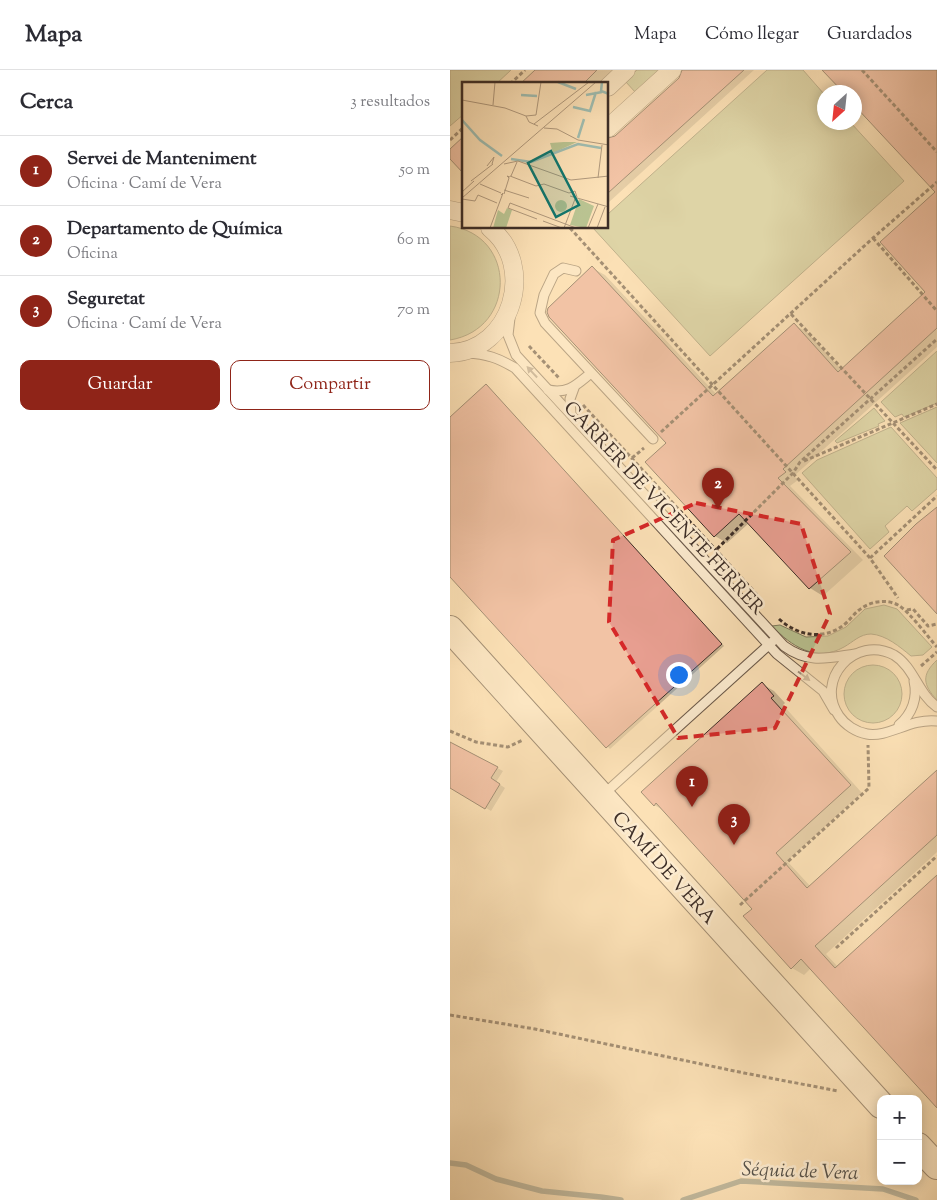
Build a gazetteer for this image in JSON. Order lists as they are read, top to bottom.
{
  "streets": {
    "street": ["CAMÍ DE VERA"],
    "lane": ["CARRER DE VICENTE FERRER"]
  },
  "water": ["Séquia de Vera"],
  "north": "bottom left",
  "page": {
    "header": "Mapa",
    "nav": ["Mapa", "Cómo llegar", "Guardados"],
    "heading": ["Cerca", "3 resultados"],
    "list": [
      {
        "mark": "1",
        "name": "Servei de Manteniment",
        "note": "Oficina · Camí de Vera",
        "value": "50 m"
      },
      {
        "mark": "2",
        "name": "Departamento de Química",
        "note": "Oficina",
        "value": "60 m"
      },
      {
        "mark": "3",
        "name": "Seguretat",
        "note": "Oficina · Camí de Vera",
        "value": "70 m"
      }
    ],
    "buttons": ["Guardar", "Compartir"],
    "pins": ["2", "1", "3"],
    "map_buttons": ["+", "−"]
  }
}
